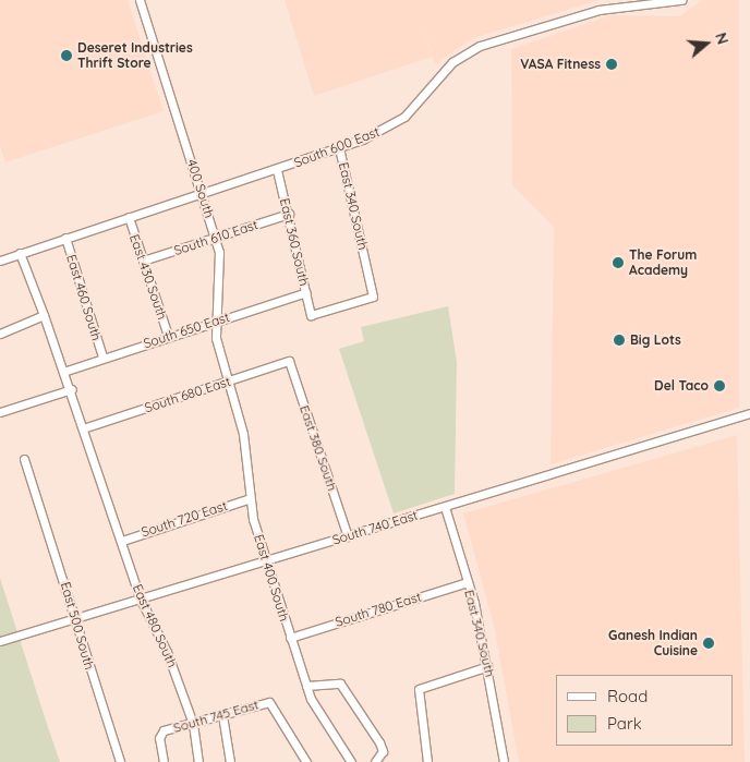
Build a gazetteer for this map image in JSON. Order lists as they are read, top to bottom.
{
  "streets": {
    "street": [
      "South 600 East",
      "400 South",
      "East 340 South",
      "South 610 East",
      "East 360 South",
      "East 430 South",
      "East 460 South",
      "South 650 East",
      "South 680 East",
      "East 380 South",
      "South 720 East",
      "South 740 East",
      "East 400 South",
      "South 780 East",
      "East 500 South",
      "East 480 South",
      "South 745 East"
    ]
  },
  "crossings": [
    ["South 600 East", "400 South"],
    ["South 600 East", "East 340 South"],
    ["South 600 East", "East 360 South"],
    ["South 600 East", "East 430 South"],
    ["South 600 East", "East 460 South"],
    ["South 600 East", "East 480 South"],
    ["400 South", "South 610 East"],
    ["400 South", "South 650 East"],
    ["400 South", "South 680 East"],
    ["400 South", "East 400 South"],
    ["East 340 South", "East 360 South"],
    ["East 340 South", "South 740 East"],
    ["East 340 South", "South 780 East"],
    ["South 610 East", "East 360 South"],
    ["South 610 East", "East 430 South"],
    ["East 360 South", "South 650 East"],
    ["East 430 South", "South 650 East"],
    ["East 460 South", "South 650 East"],
    ["South 650 East", "East 480 South"],
    ["South 680 East", "East 380 South"],
    ["South 680 East", "East 400 South"],
    ["South 680 East", "East 480 South"],
    ["East 380 South", "South 740 East"],
    ["South 720 East", "East 400 South"],
    ["South 720 East", "East 480 South"],
    ["South 740 East", "East 400 South"],
    ["South 740 East", "East 500 South"],
    ["South 740 East", "East 480 South"],
    ["East 400 South", "South 780 East"],
    ["East 480 South", "South 745 East"]
  ],
  "places": [
    "Deseret Industries Thrift Store",
    "VASA Fitness",
    "The Forum Academy",
    "Big Lots",
    "Del Taco",
    "Ganesh Indian Cuisine"
  ],
  "legend": ["Road", "Park"],
  "north": "right"
}
